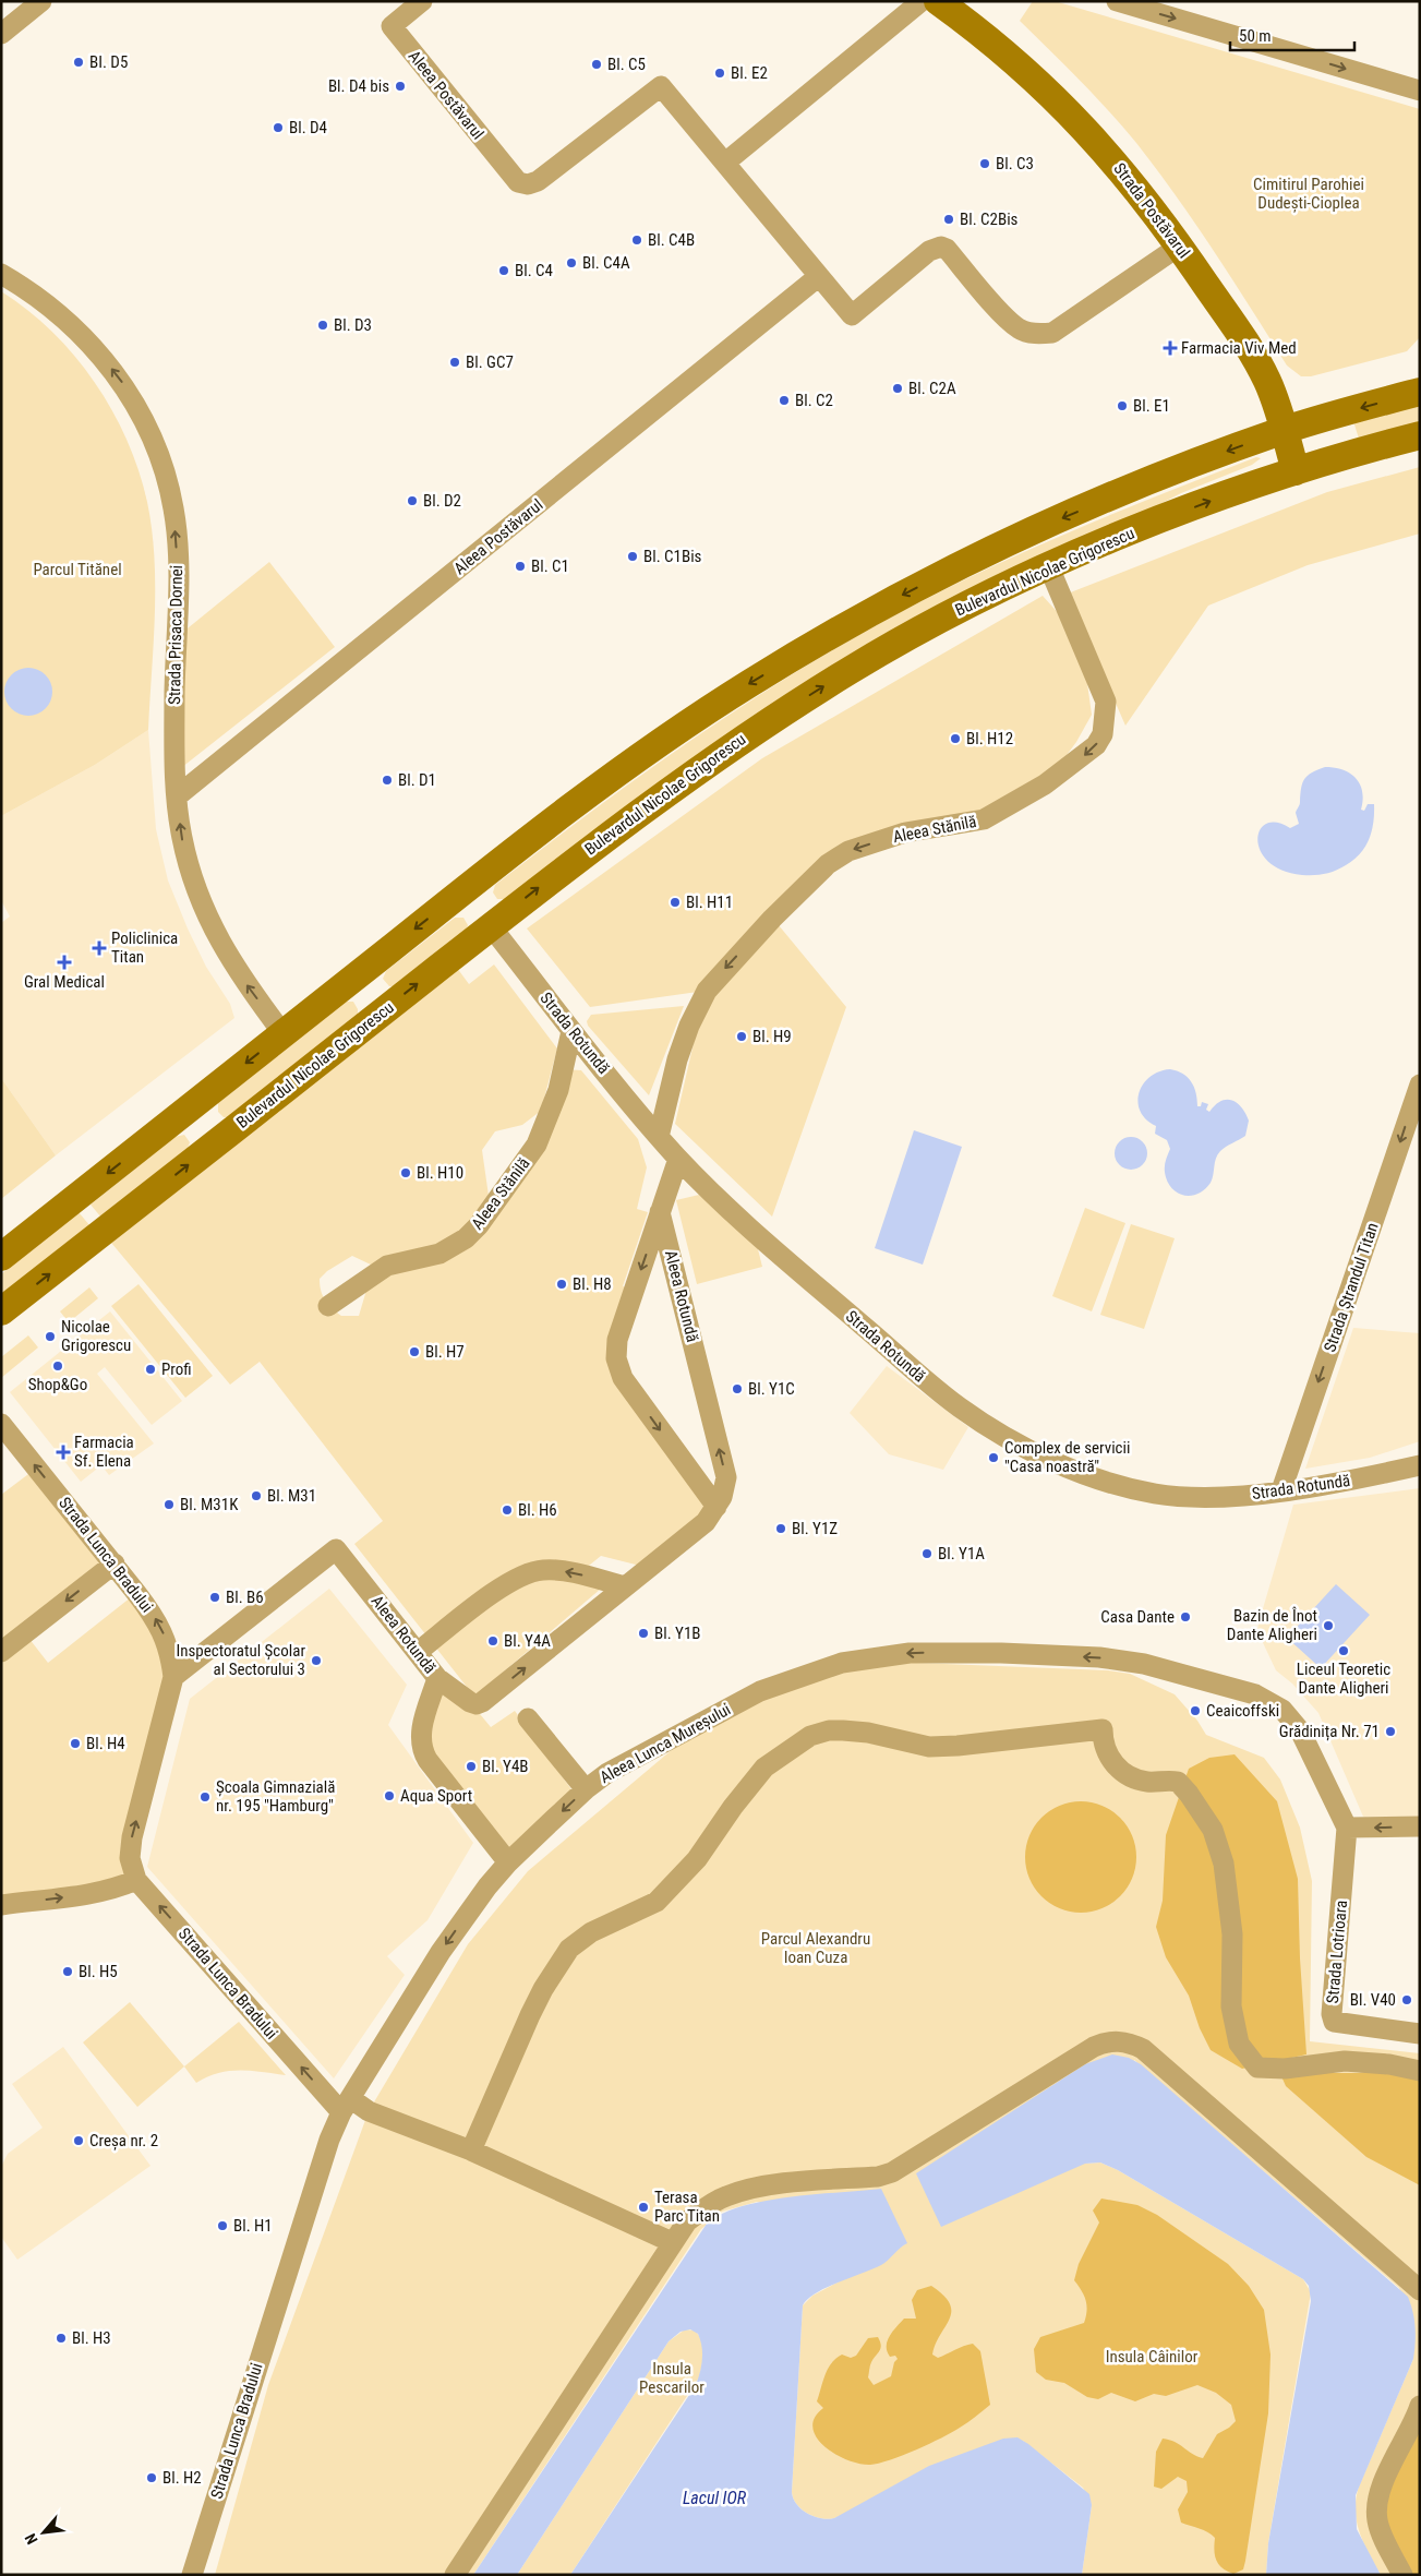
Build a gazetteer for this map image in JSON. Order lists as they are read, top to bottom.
{
  "streets": {
    "main road": ["Strada Postăvarul", "Bulevardul Nicolae Grigorescu"],
    "street": [
      "Aleea Postăvarul",
      "Strada Prisaca Dornei",
      "Aleea Stănilă",
      "Strada Rotundă",
      "Strada Ștrandul Titan",
      "Aleea Rotundă",
      "Strada Lunca Bradului",
      "Aleea Lunca Mureșului",
      "Strada Lotrioara"
    ]
  },
  "crossings": [
    ["Aleea Postăvarul", "Strada Postăvarul"],
    ["Aleea Postăvarul", "Strada Prisaca Dornei"],
    ["Strada Postăvarul", "Bulevardul Nicolae Grigorescu"],
    ["Bulevardul Nicolae Grigorescu", "Aleea Stănilă"],
    ["Bulevardul Nicolae Grigorescu", "Strada Rotundă"],
    ["Aleea Stănilă", "Strada Rotundă"],
    ["Strada Rotundă", "Strada Ștrandul Titan"],
    ["Strada Rotundă", "Aleea Rotundă"],
    ["Aleea Rotundă", "Strada Lunca Bradului"],
    ["Strada Lunca Bradului", "Aleea Lunca Mureșului"],
    ["Aleea Lunca Mureșului", "Strada Lotrioara"]
  ],
  "one_way": [
    "Strada Prisaca Dornei",
    "Aleea Stănilă",
    "Strada Ștrandul Titan",
    "Strada Lunca Bradului",
    "Aleea Lunca Mureșului"
  ],
  "water": ["Lacul IOR"],
  "parks": [
    "Cimitirul Parohiei Dudești-Cioplea",
    "Parcul Titănel",
    "Parcul Alexandru Ioan Cuza",
    "Insula Câinilor",
    "Insula Pescarilor"
  ],
  "places": {
    "other": [
      "BI. D5",
      "Bl. C5",
      "Bl. E2",
      "Bl. D4 bis",
      "Bl. D4",
      "Bl. C3",
      "Bl. C2Bis",
      "Bl. C4B",
      "Bl. C4A",
      "Bl. C4",
      "Bl. D3",
      "Bl. GC7",
      "Bl. C2A",
      "Bl. C2",
      "Bl. E1",
      "Bl. D2",
      "Bl. C1Bis",
      "Bl. C1",
      "Bl. H12",
      "Bl. D1",
      "Bl. H11",
      "Bl. H9",
      "Bl. H10",
      "Bl. H8",
      "Nicolae Grigorescu",
      "Bl. H7",
      "Shop&Go",
      "Profi",
      "Bl. Y1C",
      "Complex de servicii \"Casa noastră\"",
      "Bl. M31",
      "Bl. M31K",
      "Bl. H6",
      "Bl. Y1Z",
      "Bl. Y1A",
      "Bl. B6",
      "Casa Dante",
      "Bazin de Înot Dante Aligheri",
      "Bl. Y1B",
      "Bl. Y4A",
      "Liceul Teoretic Dante Aligheri",
      "Inspectoratul Școlar al Sectorului 3",
      "Ceaicoffski",
      "Grădinița Nr. 71",
      "Bl. H4",
      "Bl. Y4B",
      "Aqua Sport",
      "Școala Gimnazială nr. 195 \"Hamburg\"",
      "Bl. H5",
      "Bl. V40",
      "Creșa nr. 2",
      "Terasa Parc Titan",
      "Bl. H1",
      "Bl. H3",
      "Bl. H2"
    ],
    "health": [
      "Farmacia Viv Med",
      "Policlinica Titan",
      "Gral Medical",
      "Farmacia Sf. Elena"
    ]
  },
  "scale_bar": "50 m",
  "north": "bottom left"
}
